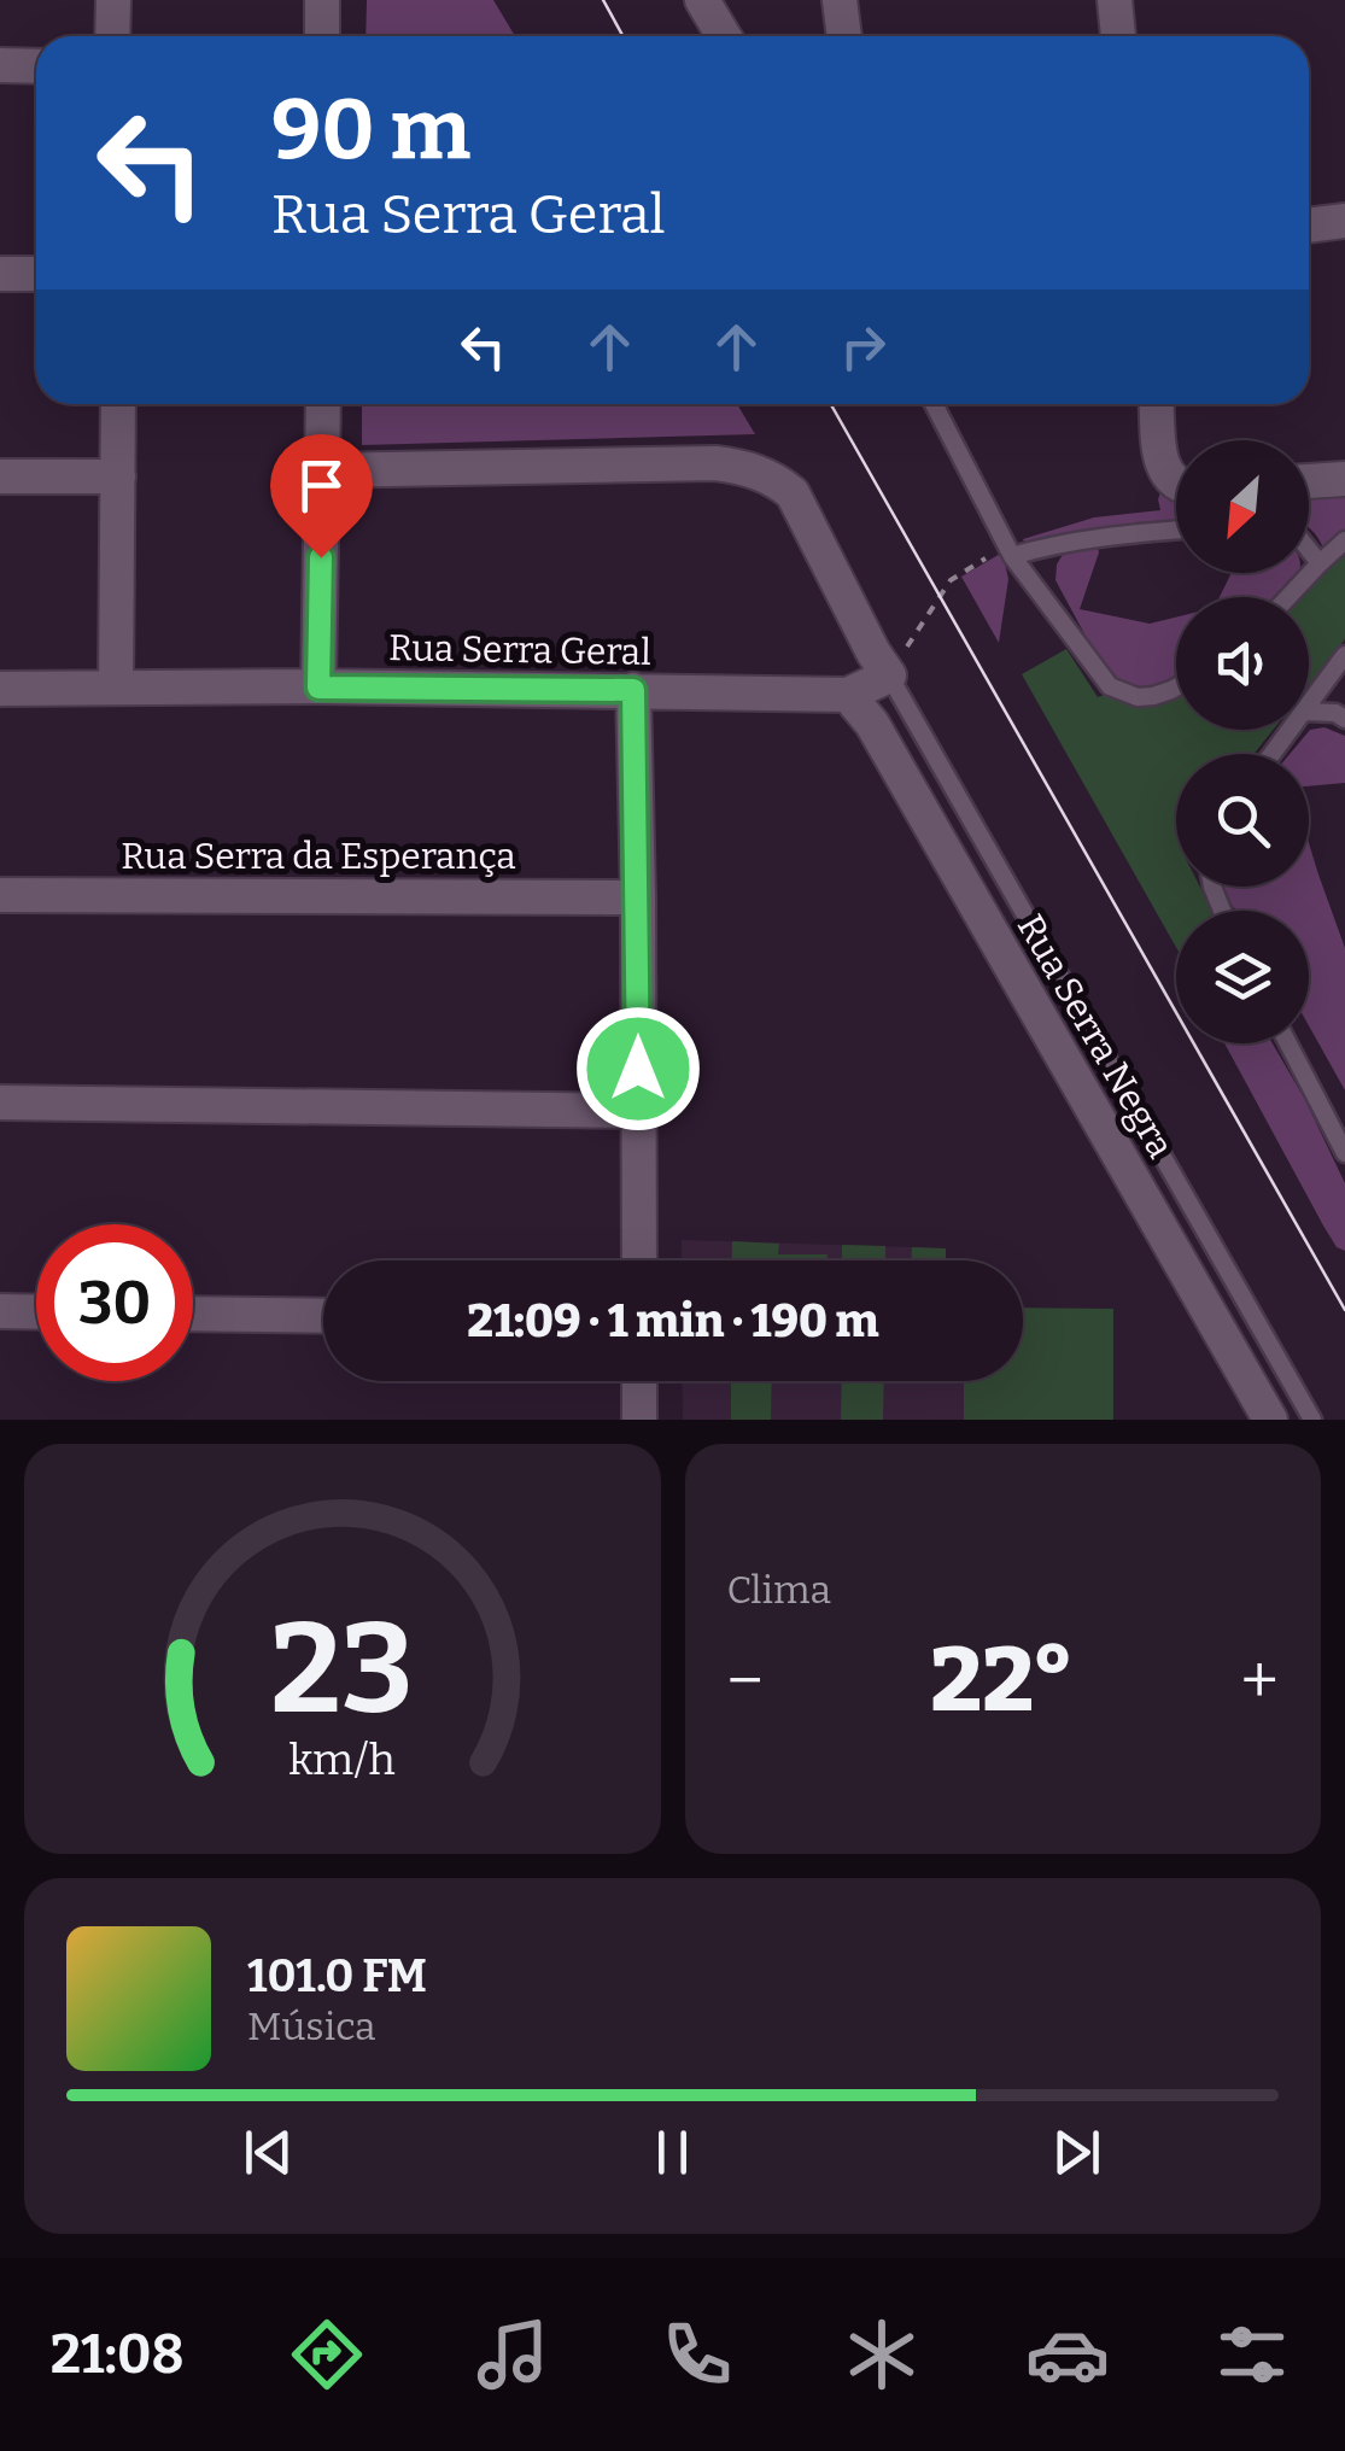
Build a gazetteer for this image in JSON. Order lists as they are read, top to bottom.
{
  "streets": {
    "street": ["Rua Serra Geral", "Rua Serra da Esperança", "Rua Serra Negra"]
  },
  "crossings": [
    ["Rua Serra Geral", "Rua Serra Negra"]
  ],
  "north": "bottom left",
  "page": {
    "turn": ["90 m", "Rua Serra Geral"],
    "limit": "30",
    "trip": "21:09 · 1 min · 190 m",
    "tile": "Clima",
    "heat": ["−", "22°", "+"],
    "song": ["101.0 FM", "Música"],
    "tabs": "21:08",
    "gauge": ["23", "km/h"]
  }
}
